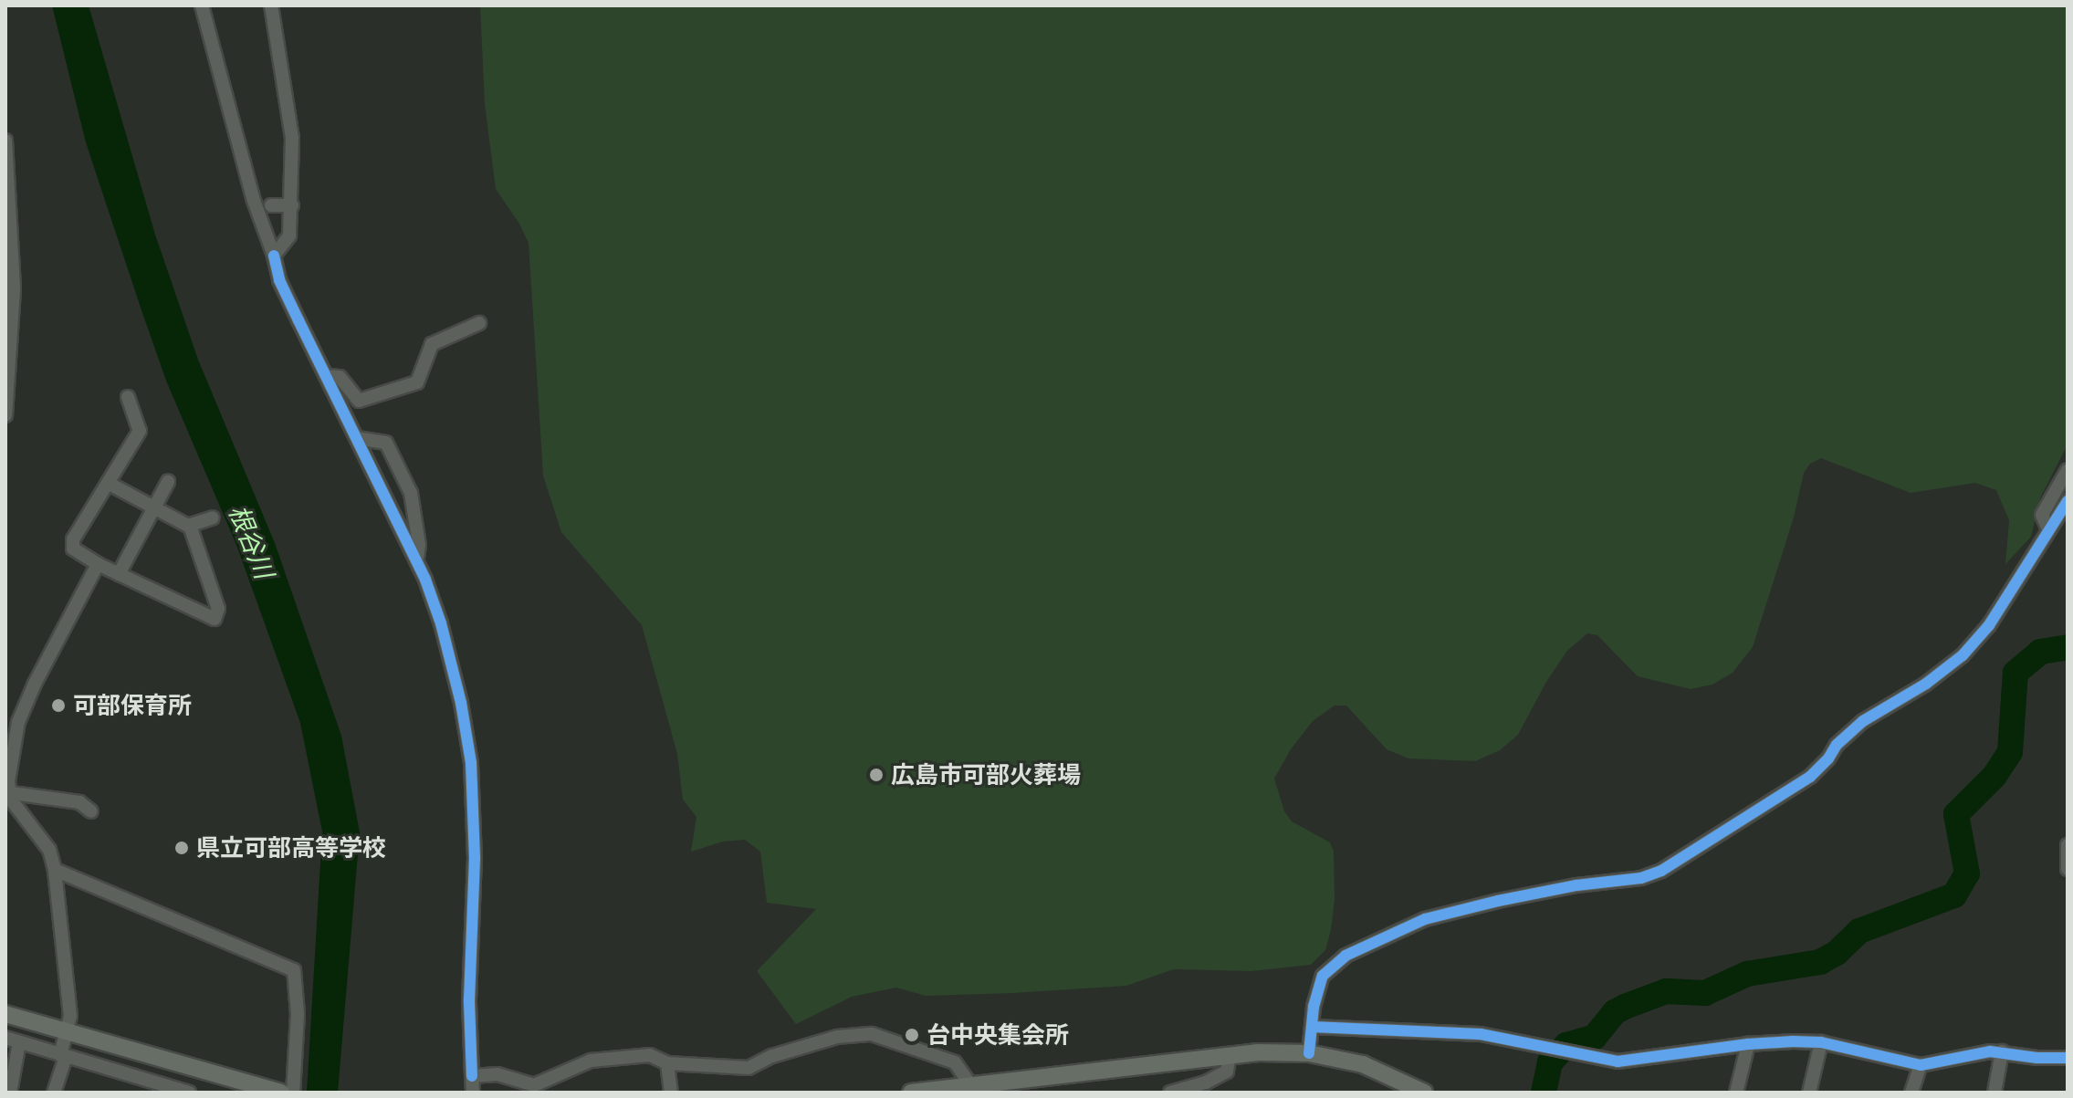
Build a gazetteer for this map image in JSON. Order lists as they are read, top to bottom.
{
  "water": ["根谷川"],
  "places": [
    "可部保育所",
    "広島市可部火葬場",
    "県立可部高等学校",
    "台中央集会所"
  ]
}
